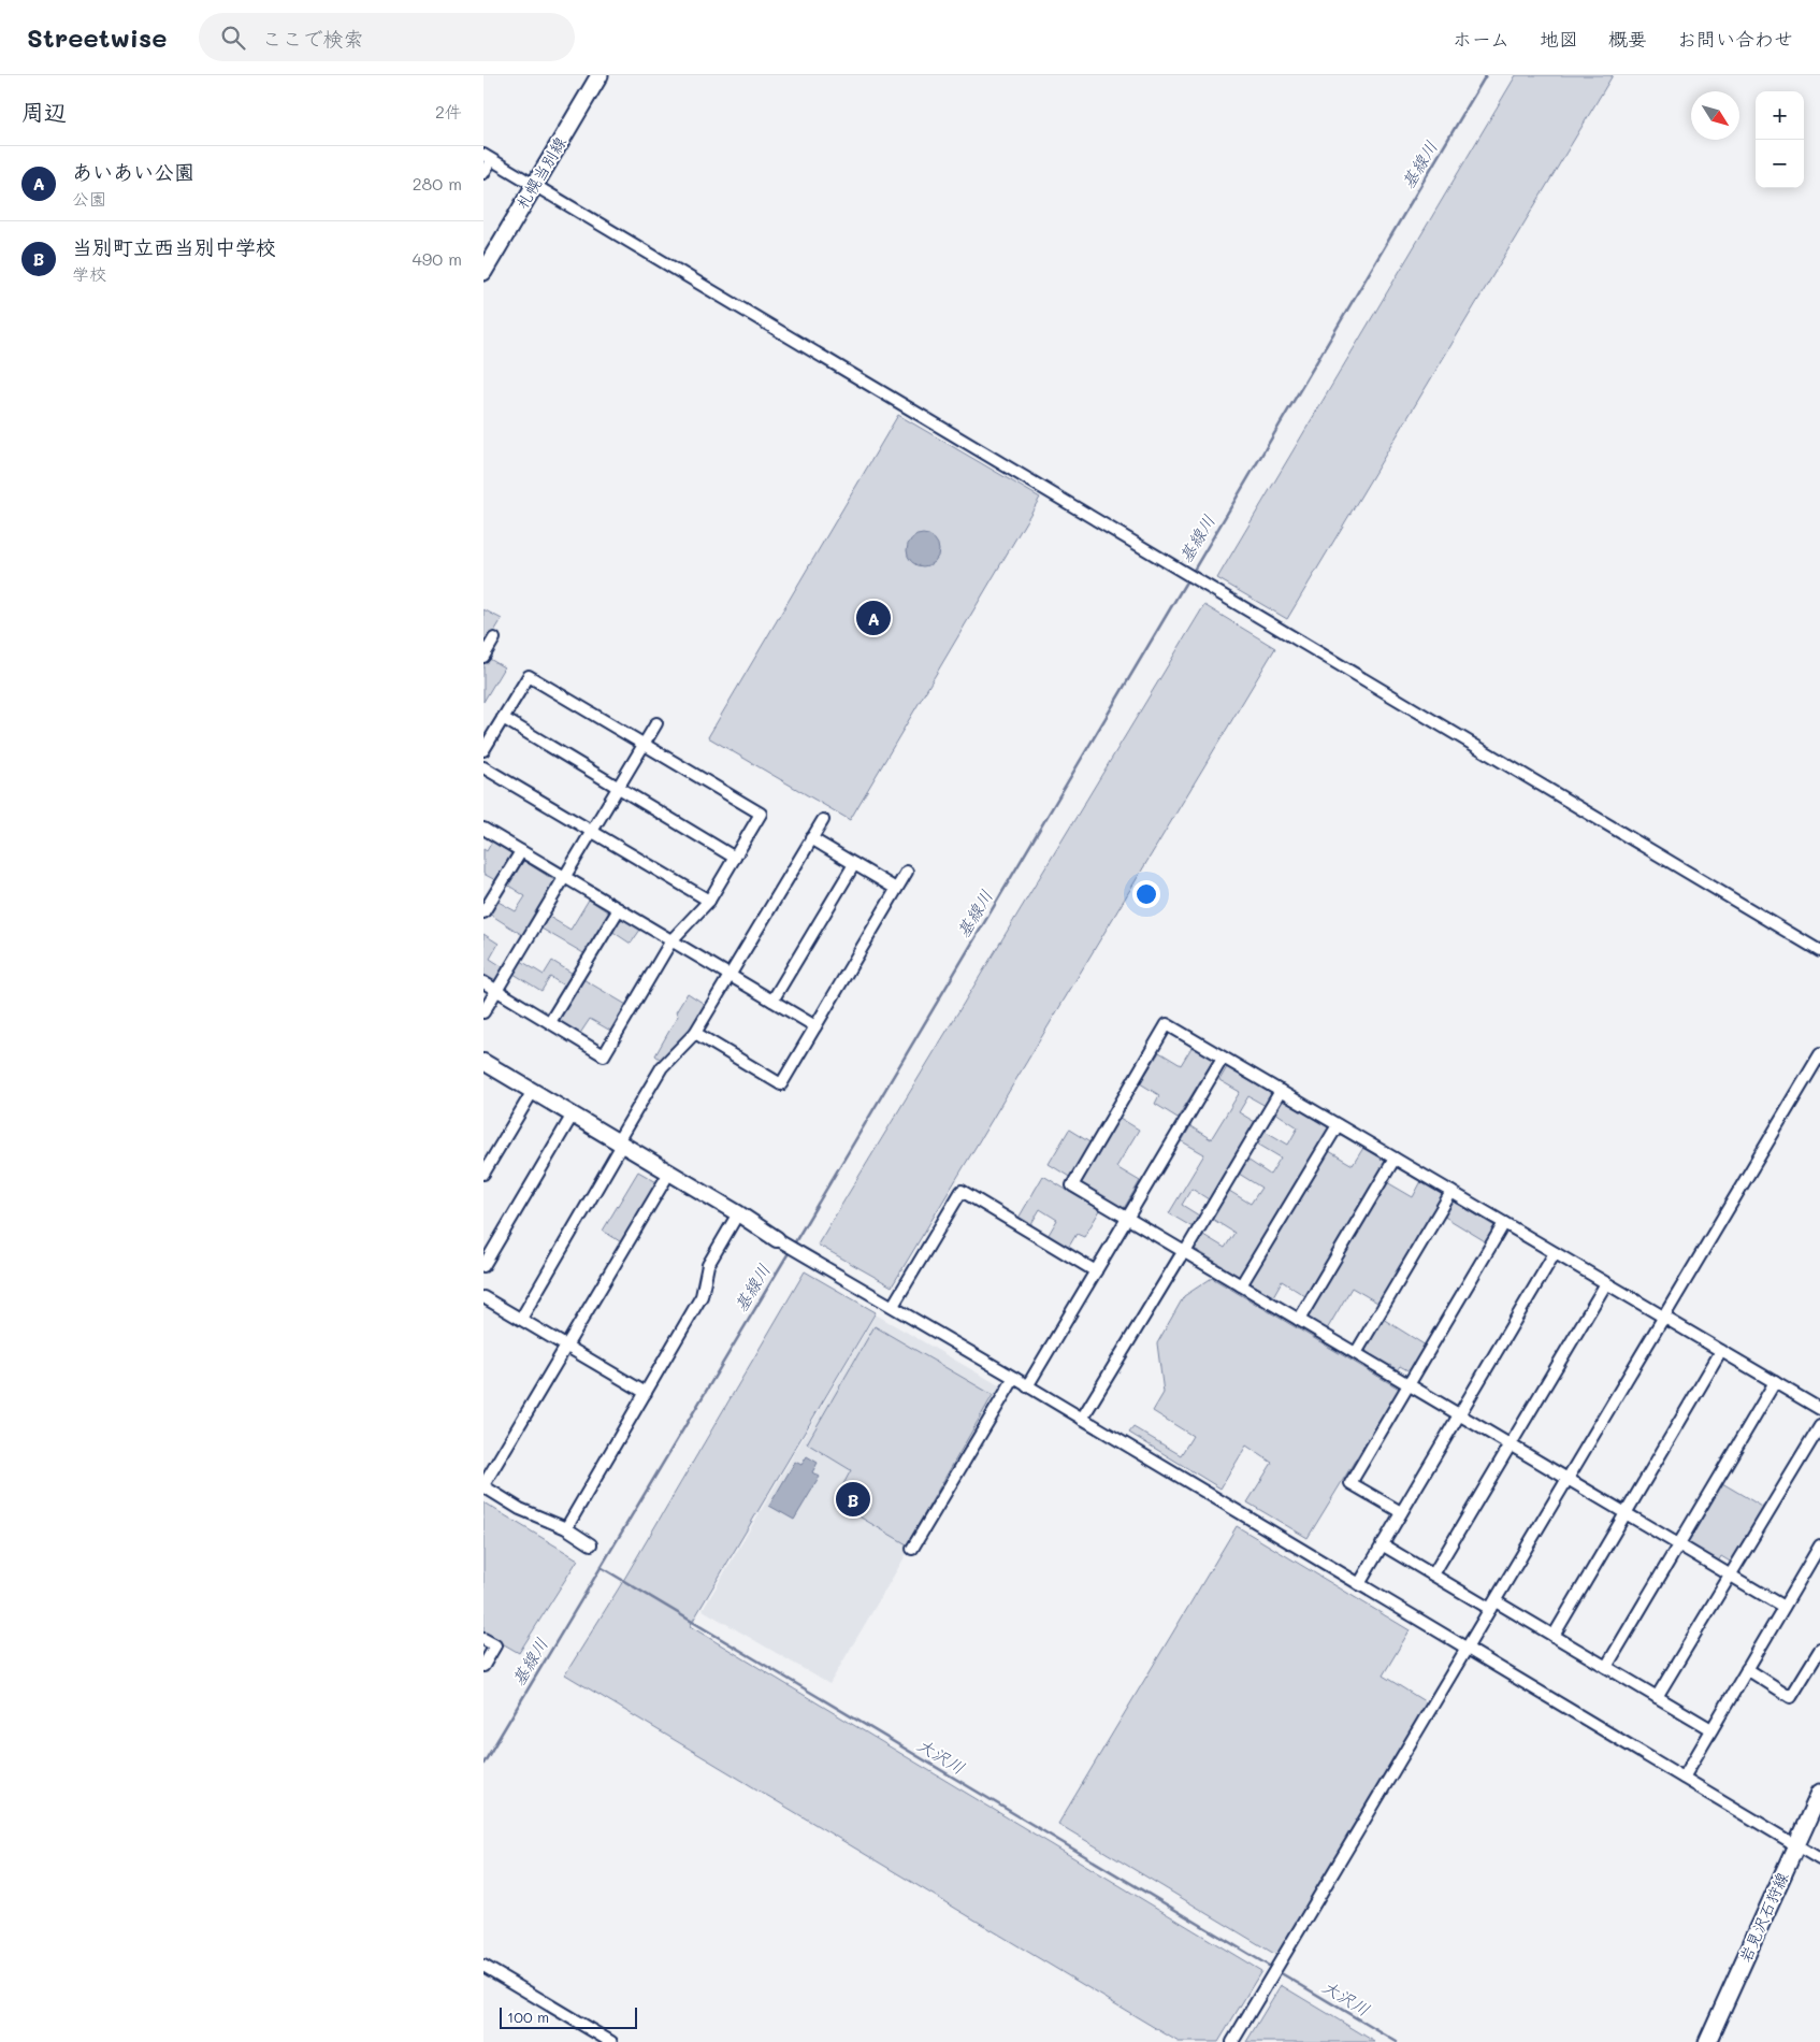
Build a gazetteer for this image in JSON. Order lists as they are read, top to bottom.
{
  "streets": {
    "main road": ["札幌当別線", "岩見沢石狩線"]
  },
  "water": ["基線川", "大沢川"],
  "scale_bar": "100 m",
  "north": "bottom right",
  "page": {
    "header": "Streetwise",
    "search": "ここで検索",
    "nav": [
      "ホーム",
      "地図",
      "概要",
      "お問い合わせ"
    ],
    "heading": ["周辺", "2件"],
    "map_buttons": ["+", "−"],
    "list": [
      {
        "mark": "A",
        "name": "あいあい公園",
        "note": "公園",
        "value": "280 m"
      },
      {
        "mark": "B",
        "name": "当別町立西当別中学校",
        "note": "学校",
        "value": "490 m"
      }
    ],
    "pins": ["A", "B"],
    "scale": "100 m"
  }
}
